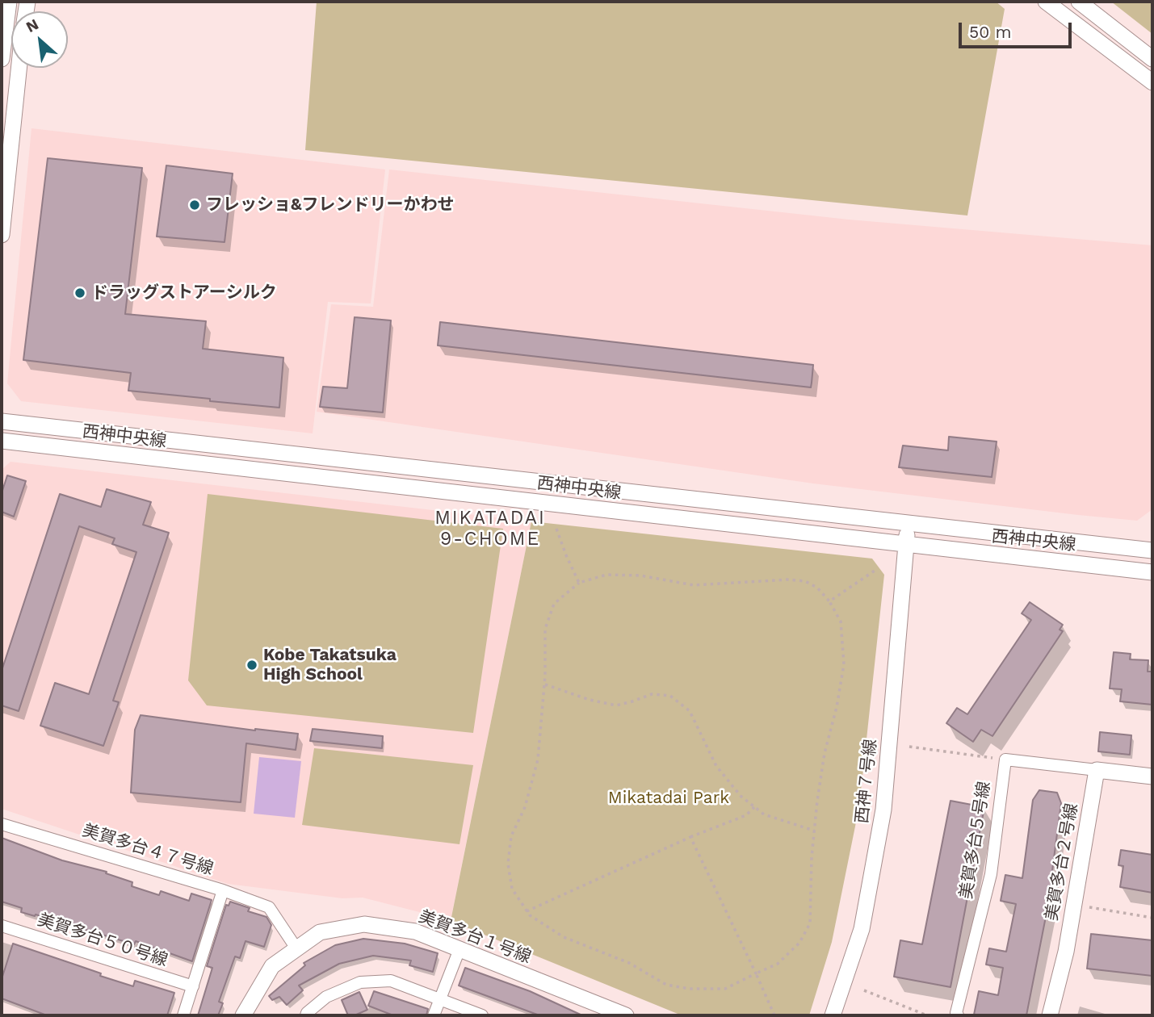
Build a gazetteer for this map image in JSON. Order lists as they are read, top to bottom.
{
  "streets": {
    "street": [
      "西神中央線",
      "西神７号線",
      "美賀多台５号線",
      "美賀多台４７号線",
      "美賀多台２号線",
      "美賀多台１号線",
      "美賀多台５０号線"
    ]
  },
  "crossings": [
    ["西神中央線", "西神７号線"],
    ["美賀多台４７号線", "美賀多台５０号線"]
  ],
  "districts": ["MIKATADAI 9-CHOME"],
  "parks": ["Mikatadai Park"],
  "places": ["フレッショ&フレンドリーかわせ", "ドラッグストアーシルク", "Kobe Takatsuka High School"],
  "scale_bar": "50 m",
  "north": "top left"
}
